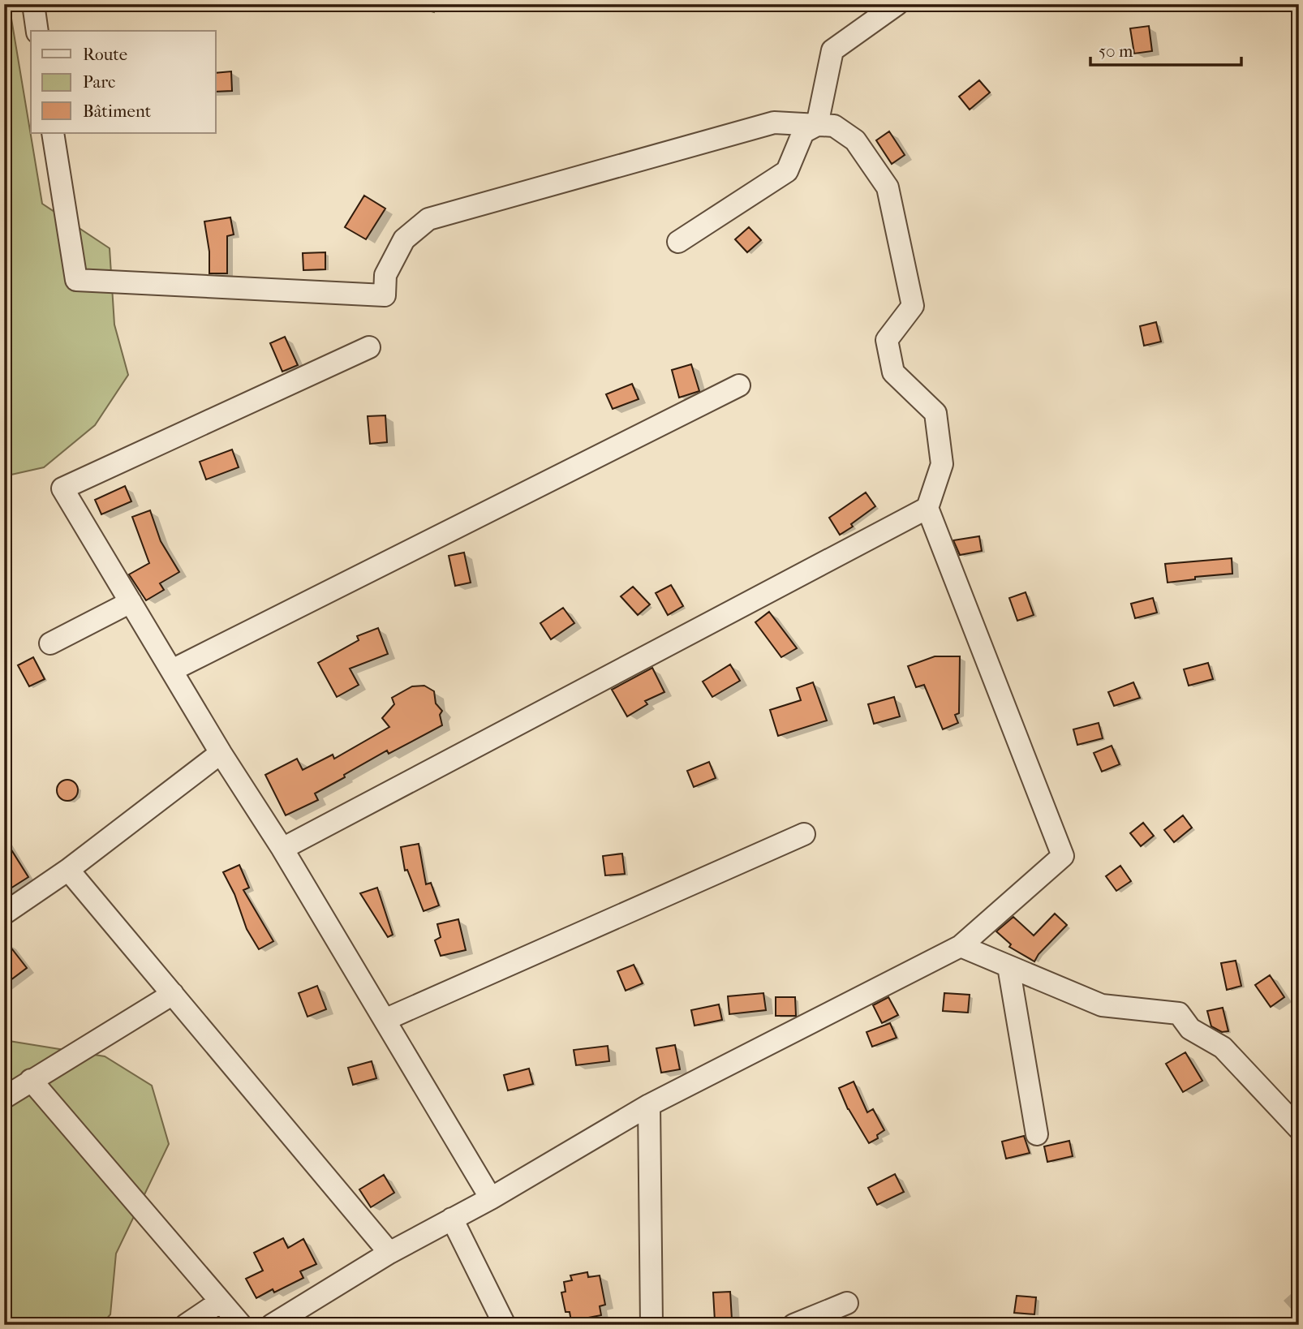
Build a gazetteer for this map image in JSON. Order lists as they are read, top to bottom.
{
  "legend": ["Route", "Parc", "Bâtiment"],
  "scale_bar": "50 m"
}
